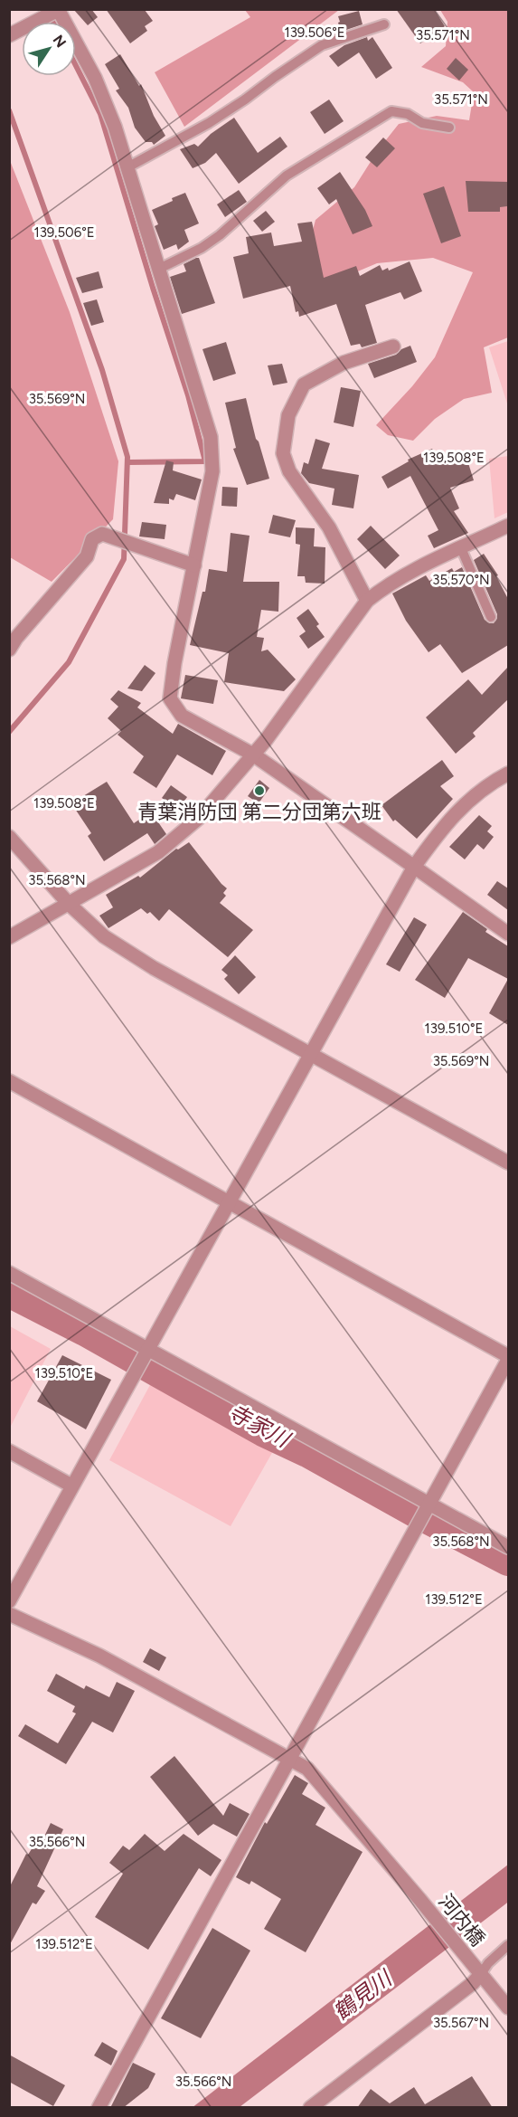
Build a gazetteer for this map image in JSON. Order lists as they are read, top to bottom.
{
  "streets": {
    "street": ["河内橋"]
  },
  "water": ["寺家川", "鶴見川"],
  "places": ["青葉消防団 第二分団第六班"],
  "north": "top right",
  "coordinates": [
    "139.506°E",
    "35.571°N",
    "35.569°N",
    "139.508°E",
    "35.570°N",
    "35.568°N",
    "139.510°E",
    "139.512°E",
    "35.566°N",
    "35.567°N"
  ]
}
